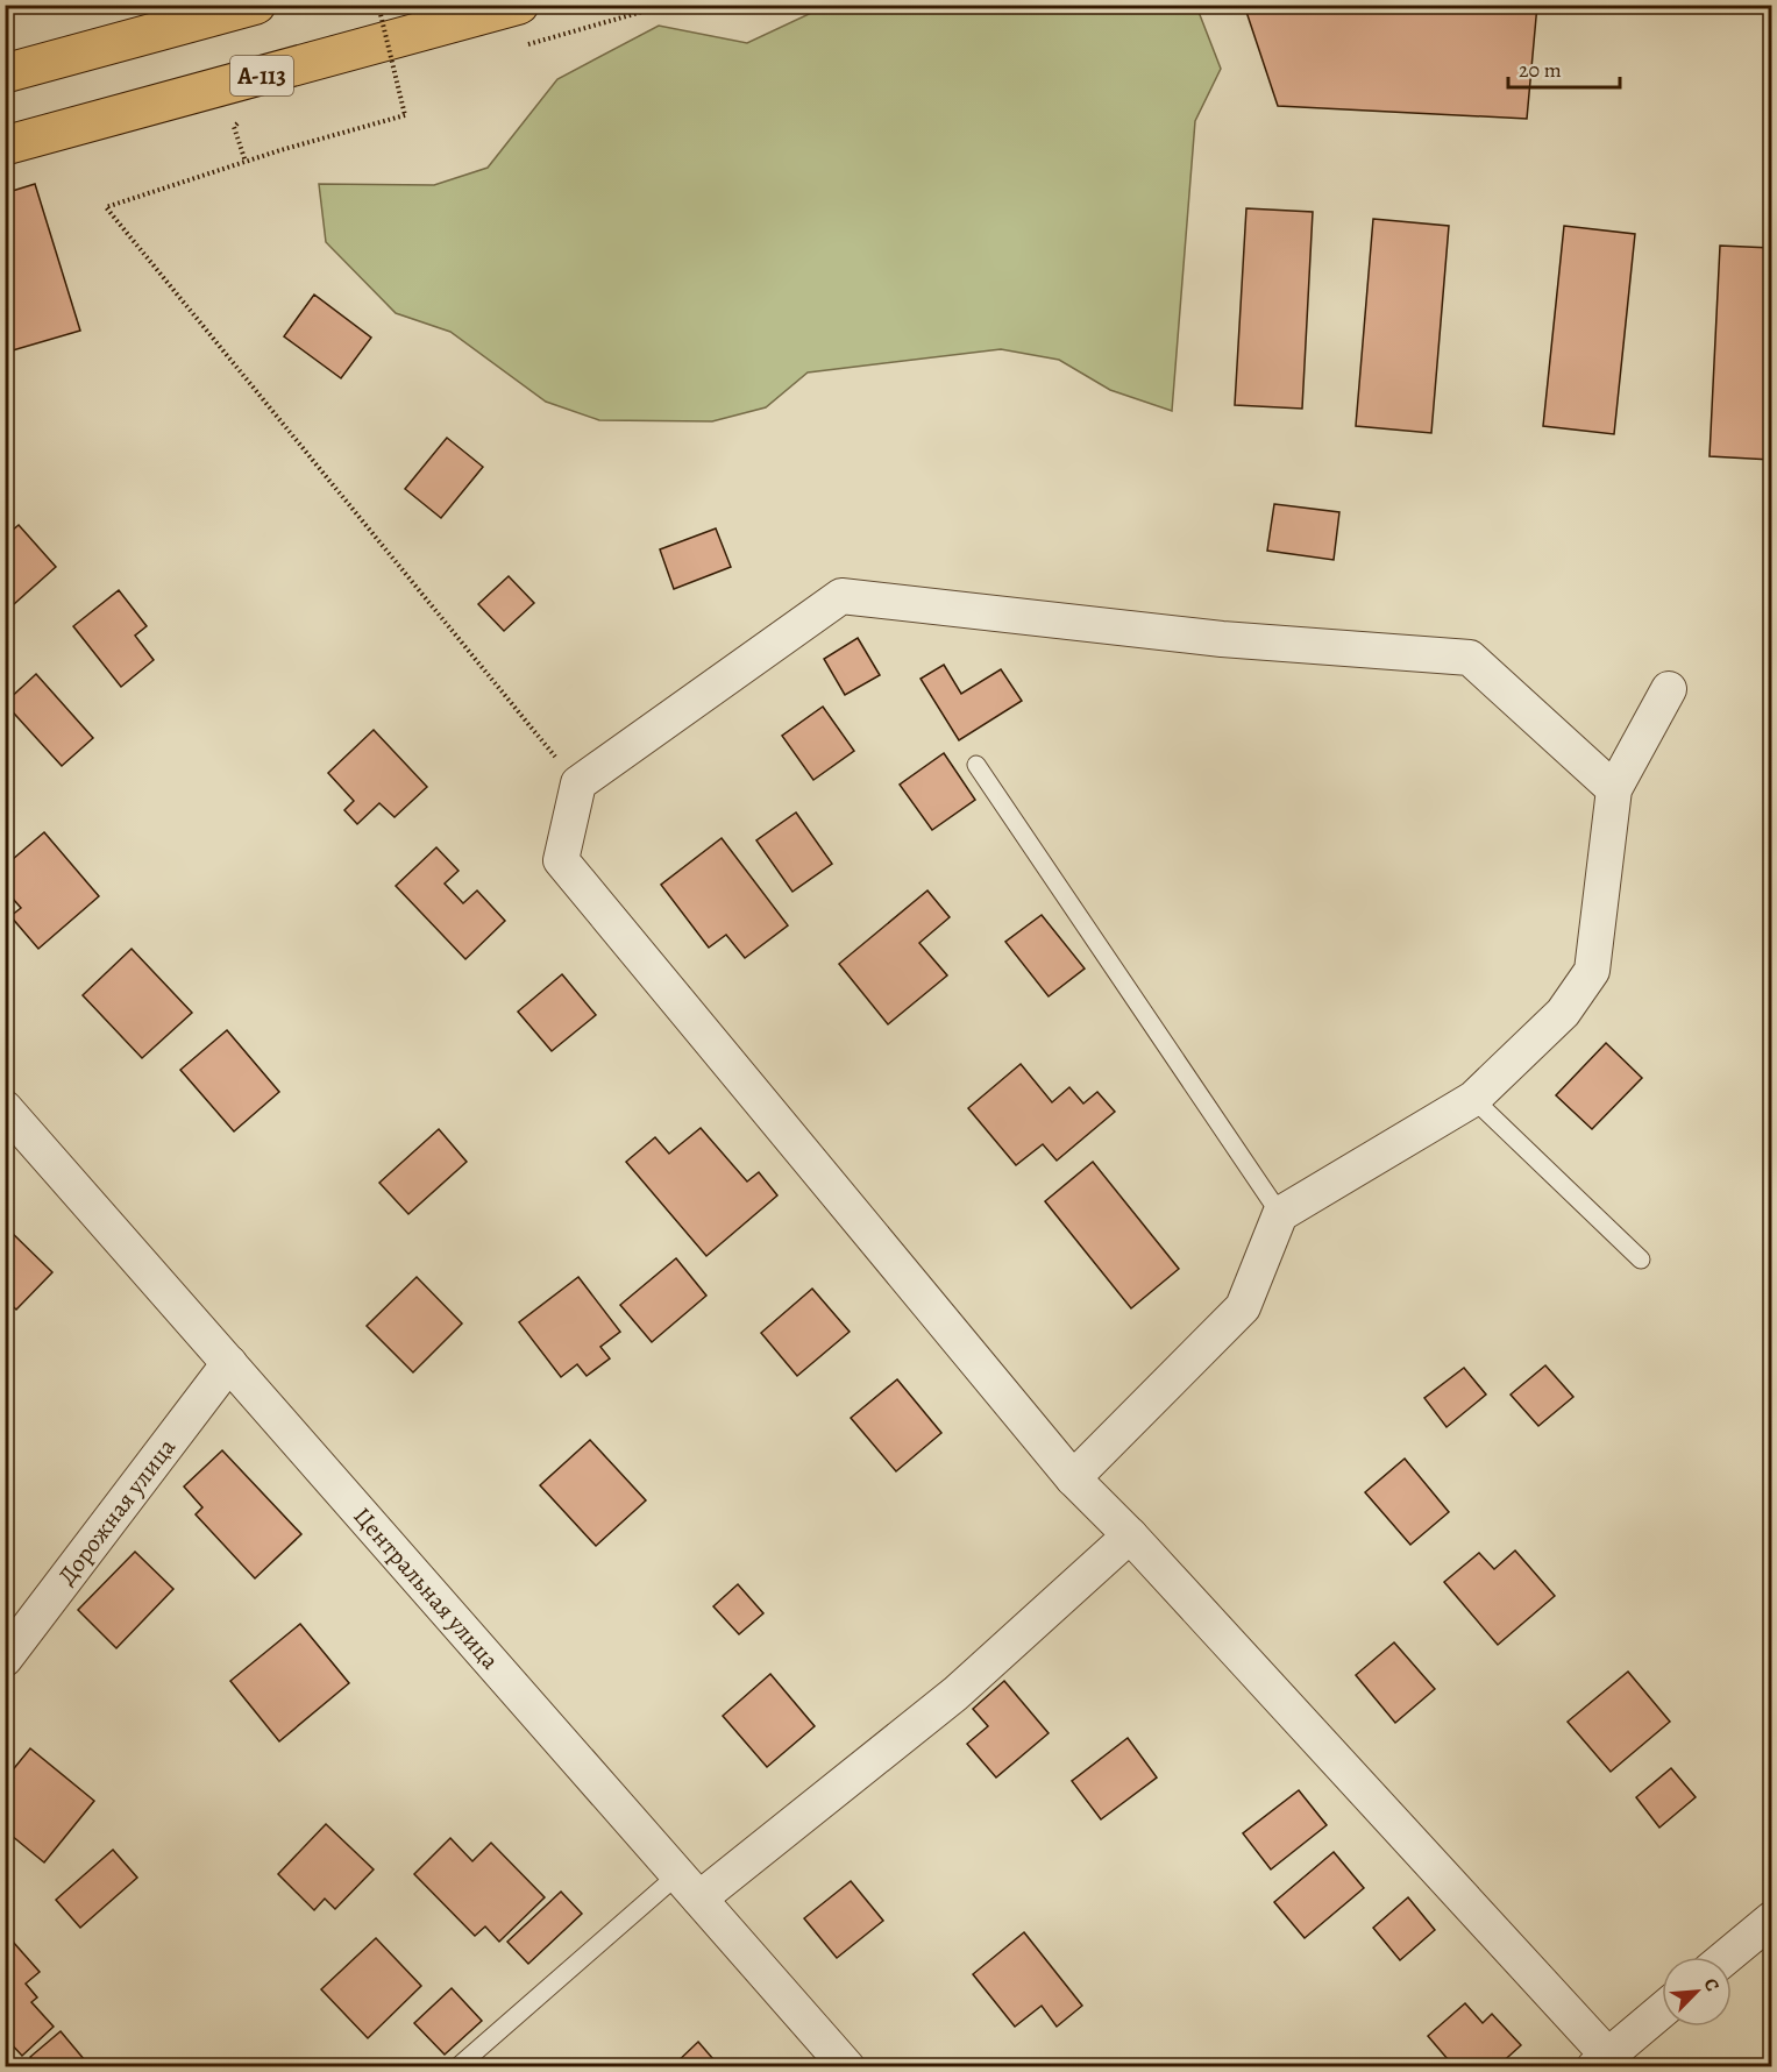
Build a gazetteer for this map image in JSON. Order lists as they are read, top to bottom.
{
  "streets": {
    "highway": ["А-113"],
    "street": ["Дорожная улица", "Центральная улица"]
  },
  "crossings": [
    ["Дорожная улица", "Центральная улица"]
  ],
  "scale_bar": "20 m",
  "north": "top right"
}
